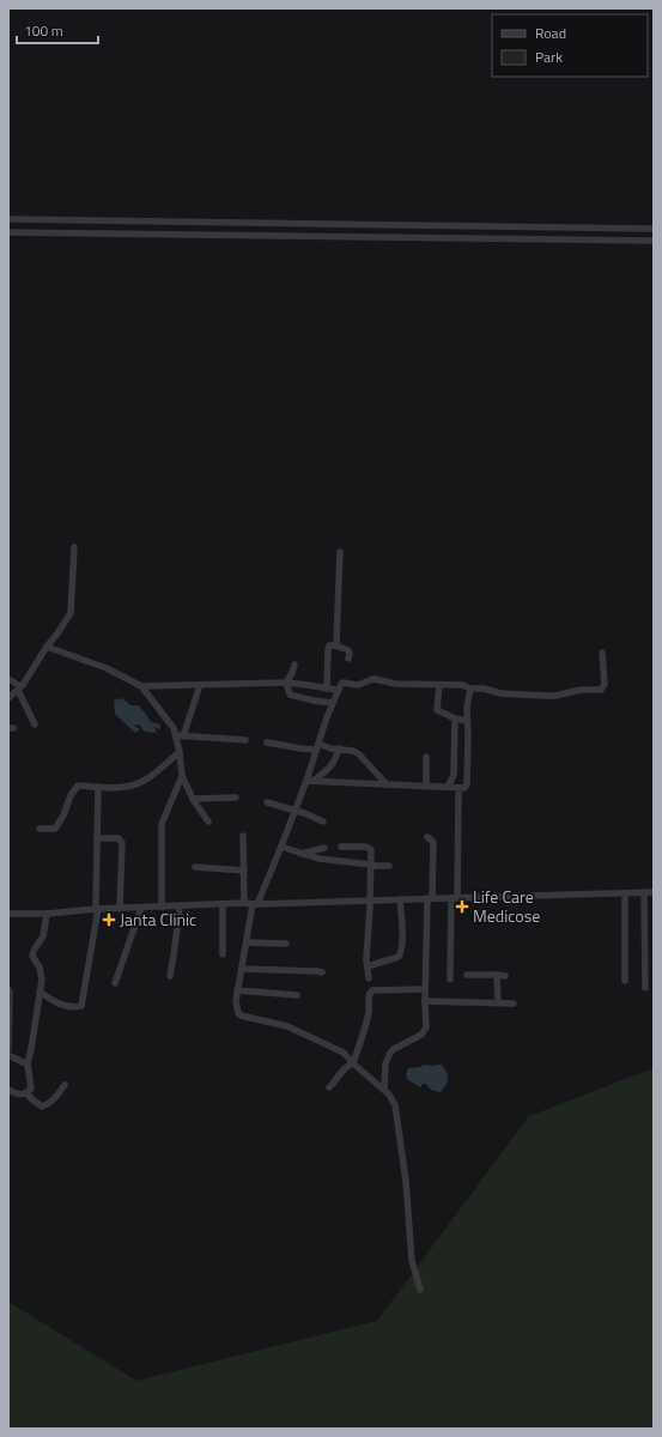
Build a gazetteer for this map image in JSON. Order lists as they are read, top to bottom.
{
  "places": {
    "health": ["Life Care Medicose", "Janta Clinic"]
  },
  "legend": ["Road", "Park"],
  "scale_bar": "100 m"
}
